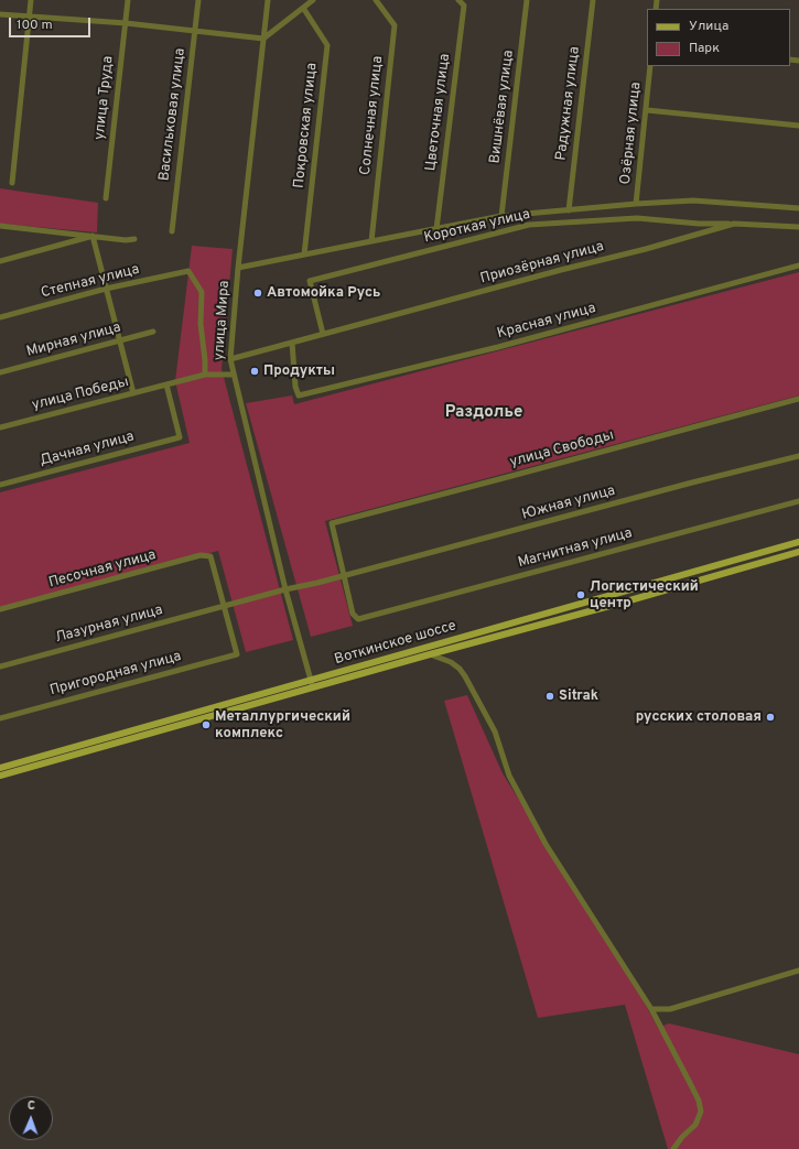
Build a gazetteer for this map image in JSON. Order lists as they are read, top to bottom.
{
  "streets": {
    "main road": ["Воткинское шоссе"],
    "street": [
      "улица Труда",
      "Радужная улица",
      "Вишнёвая улица",
      "Цветочная улица",
      "Васильковая улица",
      "Солнечная улица",
      "Покровская улица",
      "Озёрная улица",
      "Короткая улица",
      "Приозёрная улица",
      "Степная улица",
      "улица Мира",
      "Красная улица",
      "Мирная улица",
      "улица Победы",
      "Дачная улица",
      "улица Свободы",
      "Южная улица",
      "Магнитная улица",
      "Песочная улица",
      "Лазурная улица",
      "Пригородная улица"
    ]
  },
  "crossings": [
    ["Короткая улица", "Приозёрная улица"],
    ["Приозёрная улица", "улица Мира"],
    ["Приозёрная улица", "Красная улица"],
    ["Степная улица", "улица Победы"],
    ["улица Мира", "улица Победы"],
    ["улица Мира", "Южная улица"],
    ["улица Мира", "Лазурная улица"],
    ["улица Мира", "Воткинское шоссе"],
    ["улица Победы", "Дачная улица"],
    ["улица Свободы", "Южная улица"],
    ["улица Свободы", "Магнитная улица"],
    ["Южная улица", "Магнитная улица"],
    ["Южная улица", "Лазурная улица"],
    ["Песочная улица", "Лазурная улица"],
    ["Песочная улица", "Пригородная улица"],
    ["Лазурная улица", "Пригородная улица"]
  ],
  "districts": ["Раздолье"],
  "places": [
    "Автомойка Русь",
    "Продукты",
    "Логистический центр",
    "Sitrak",
    "русских столовая",
    "Металлургический комплекс"
  ],
  "legend": ["Улица", "Парк"],
  "scale_bar": "100 m",
  "north": "top"
}
